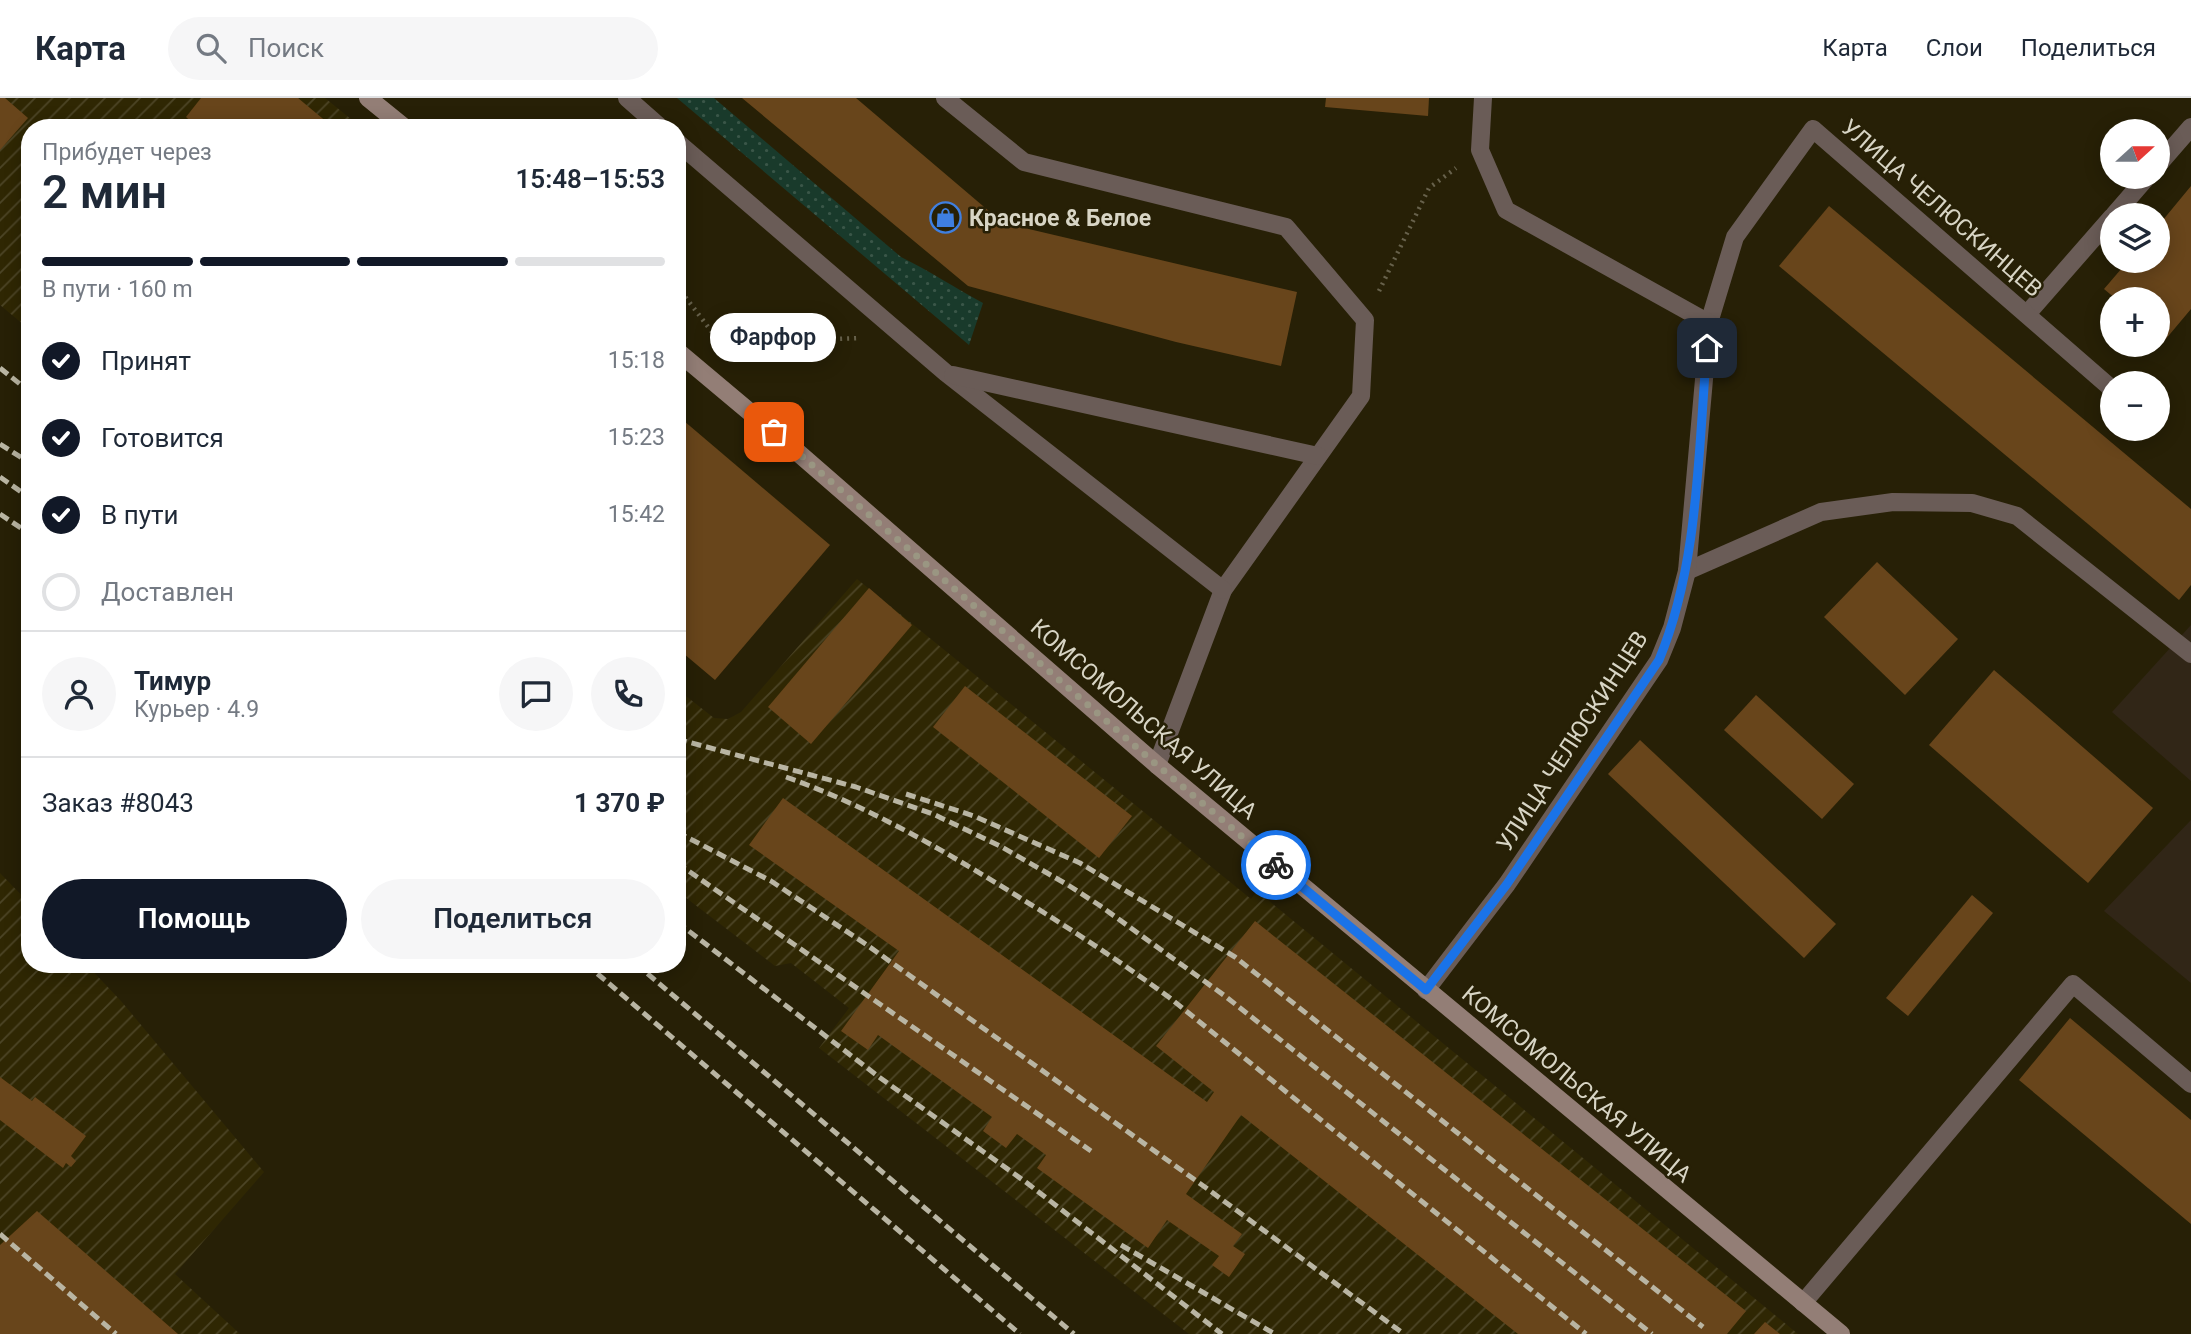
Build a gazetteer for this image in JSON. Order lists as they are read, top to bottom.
{
  "streets": {
    "main road": ["КОМСОМОЛЬСКАЯ УЛИЦА"],
    "street": ["УЛИЦА ЧЕЛЮСКИНЦЕВ"]
  },
  "crossings": [
    ["УЛИЦА ЧЕЛЮСКИНЦЕВ", "КОМСОМОЛЬСКАЯ УЛИЦА"]
  ],
  "places": {
    "shop": ["Красное & Белое"],
    "other": ["Фарфор"]
  },
  "north": "right",
  "page": {
    "header": "Карта",
    "search": "Поиск",
    "nav": ["Карта", "Слои", "Поделиться"],
    "map_buttons": ["+", "−"],
    "heading": ["2 мин", "Прибудет через", "15:48–15:53"],
    "panel": [
      "Тимур",
      "Курьер · 4.9",
      "Заказ #8043",
      "1 370 ₽"
    ],
    "bar": "В пути · 160 m",
    "bubble": "Фарфор",
    "list": [
      ["Принят", "15:18"],
      ["Готовится", "15:23"],
      ["В пути", "15:42"],
      "Доставлен"
    ],
    "buttons": ["Помощь", "Поделиться"]
  }
}
